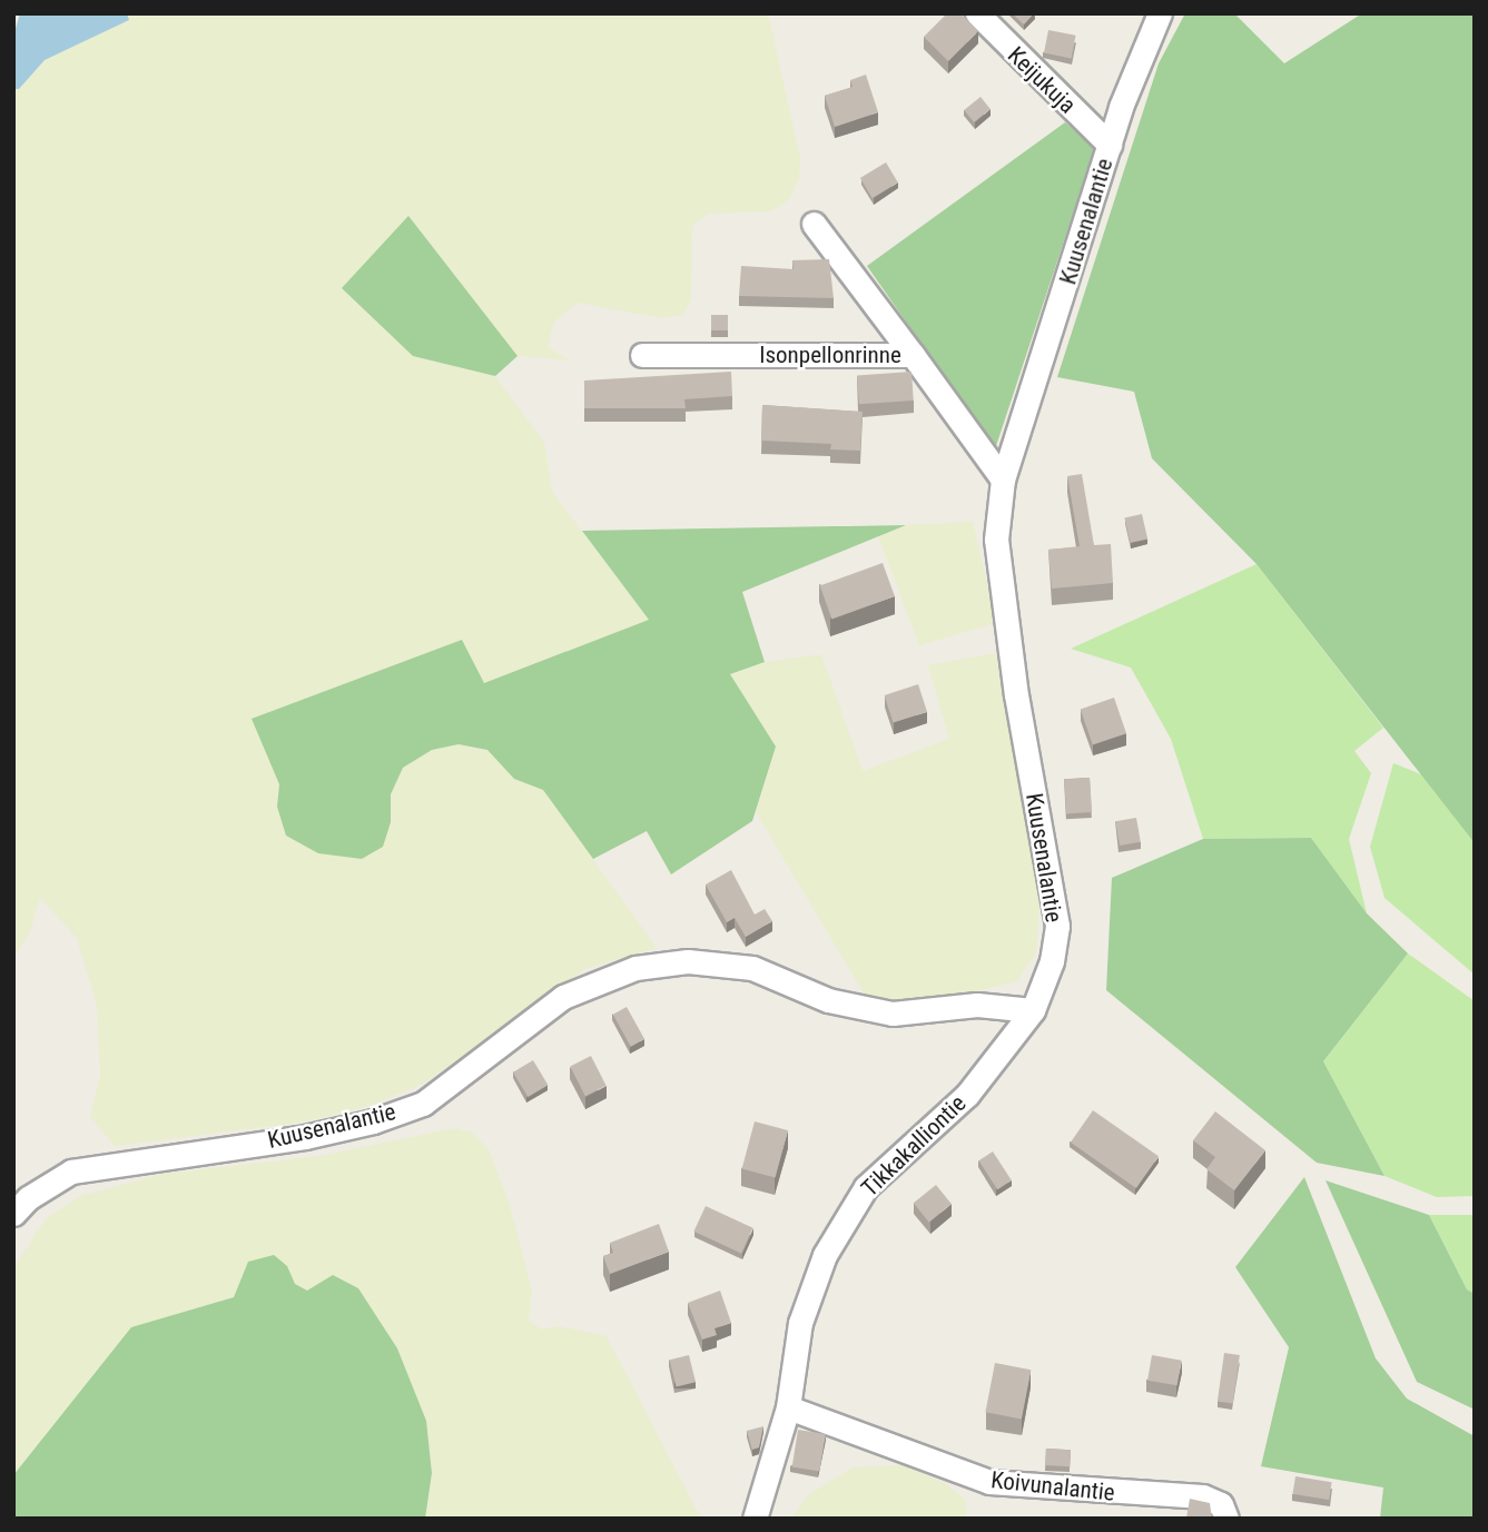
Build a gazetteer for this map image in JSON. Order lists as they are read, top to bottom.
{
  "streets": {
    "street": [
      "Keijukuja",
      "Kuusenalantie",
      "Isonpellonrinne",
      "Tikkakalliontie",
      "Koivunalantie"
    ]
  },
  "crossings": [
    ["Keijukuja", "Kuusenalantie"],
    ["Kuusenalantie", "Isonpellonrinne"],
    ["Kuusenalantie", "Tikkakalliontie"],
    ["Tikkakalliontie", "Koivunalantie"]
  ]
}
